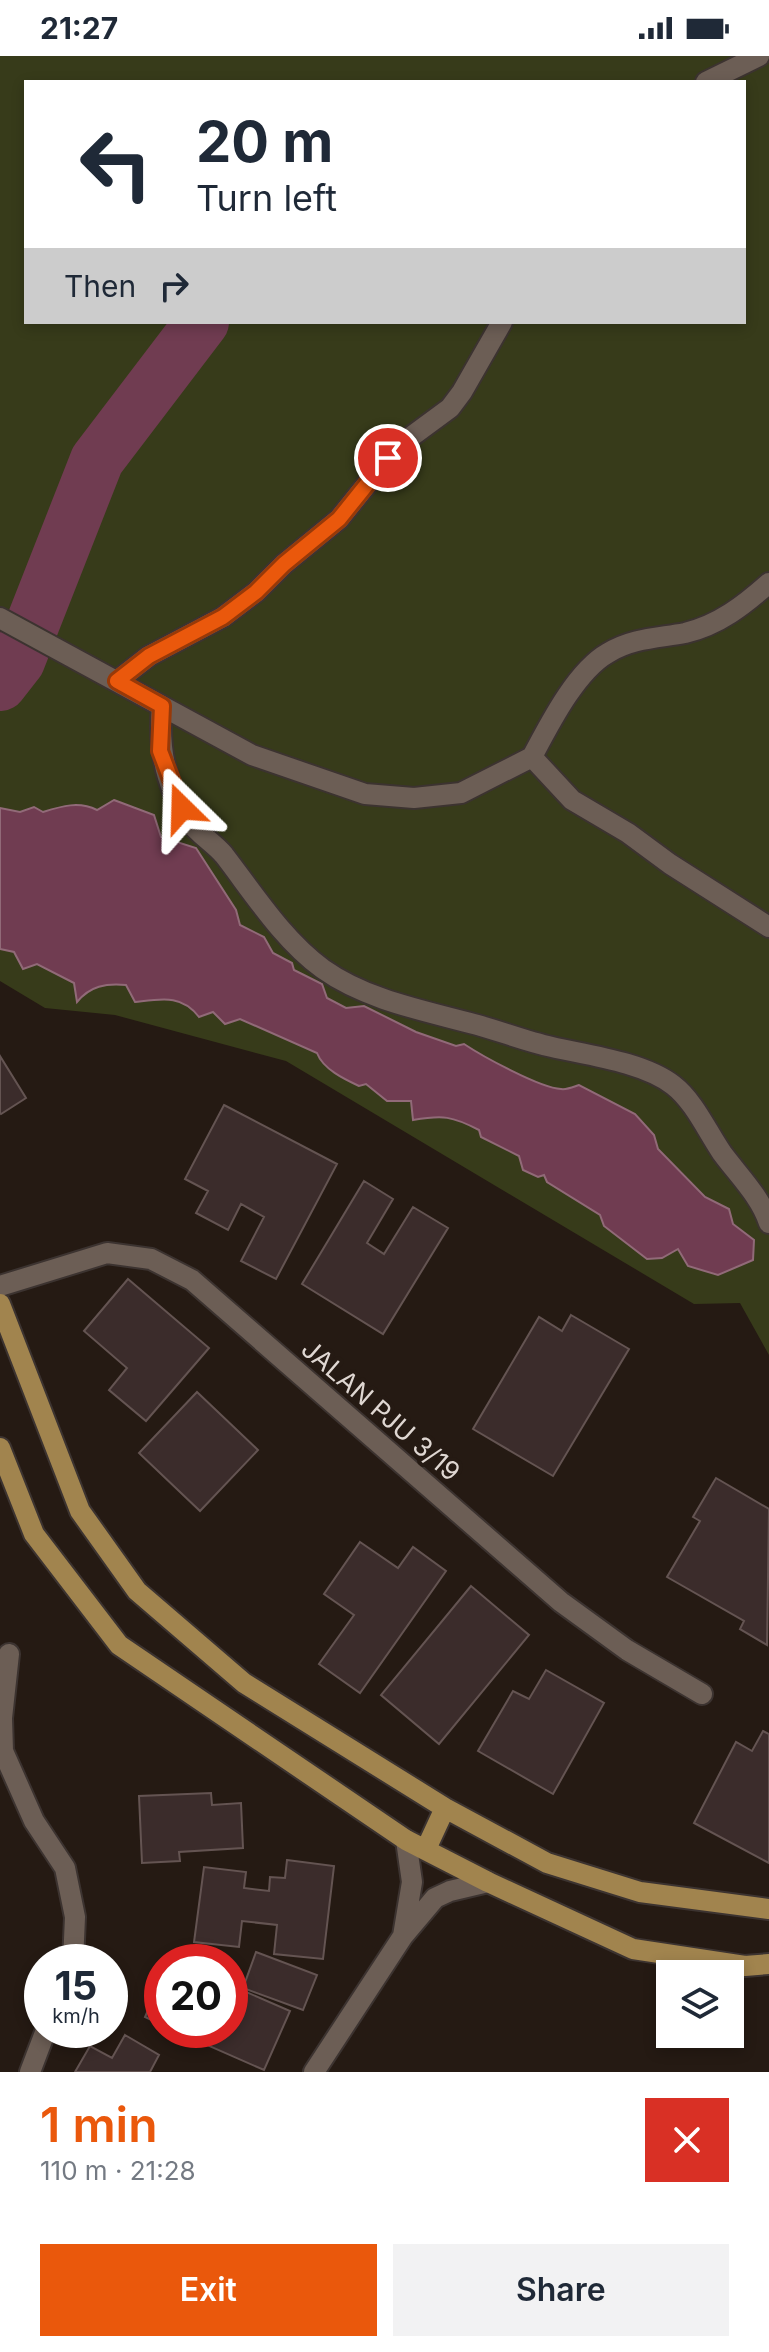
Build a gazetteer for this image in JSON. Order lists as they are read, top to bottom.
{
  "streets": {
    "street": ["JALAN PJU 3/19"]
  },
  "page": {
    "status": "21:27",
    "turn": ["20 m", "Turn left"],
    "then": "Then",
    "speed": "15 km/h",
    "limit": "20",
    "heading": ["1 min", "110 m · 21:28"],
    "buttons": ["Exit", "Share"]
  }
}
